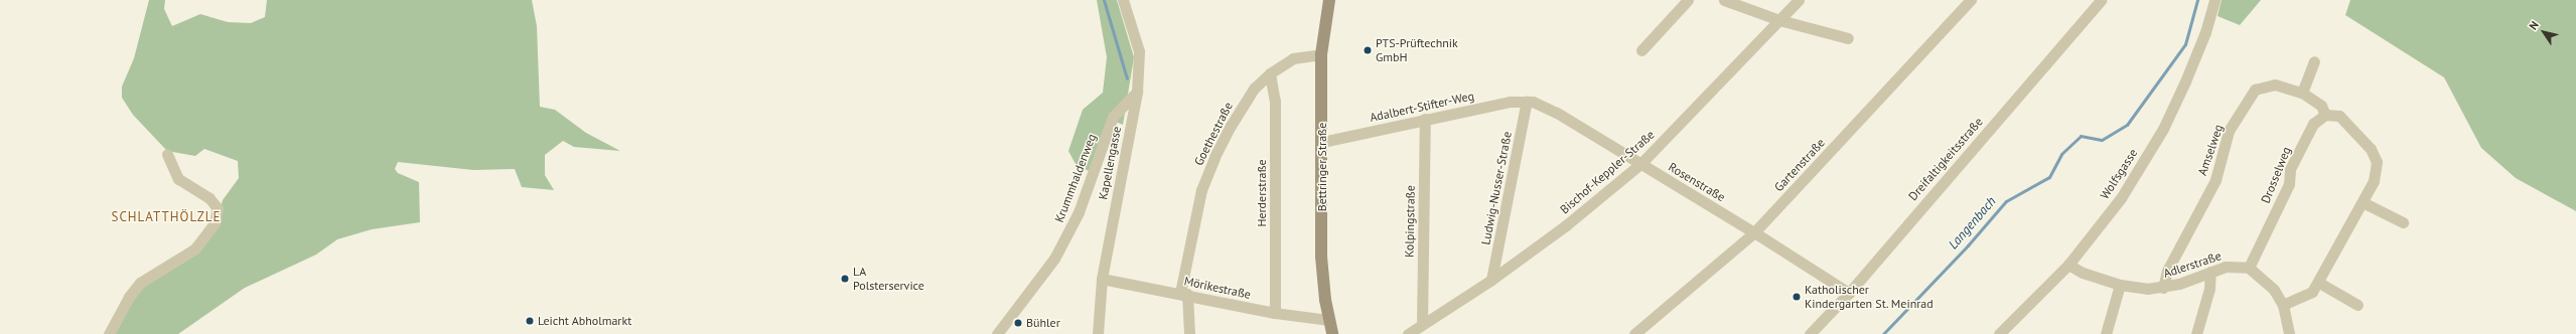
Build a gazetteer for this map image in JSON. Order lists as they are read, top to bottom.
{
  "streets": {
    "street": [
      "Adalbert-Stifter-Weg",
      "Goethestraße",
      "Amselweg",
      "Dreifaltigkeitsstraße",
      "Kapellengasse",
      "Gartenstraße",
      "Bettringer Straße",
      "Bischof-Keppler-Straße",
      "Wolfsgasse",
      "Drosselweg",
      "Krummhaldenweg",
      "Rosenstraße",
      "Ludwig-Nusser-Straße",
      "Herderstraße",
      "Kolpingstraße",
      "Adlerstraße",
      "Mörikestraße"
    ]
  },
  "crossings": [
    ["Adalbert-Stifter-Weg", "Bettringer Straße"],
    ["Adalbert-Stifter-Weg", "Rosenstraße"],
    ["Adalbert-Stifter-Weg", "Ludwig-Nusser-Straße"],
    ["Adalbert-Stifter-Weg", "Kolpingstraße"],
    ["Goethestraße", "Bettringer Straße"],
    ["Goethestraße", "Herderstraße"],
    ["Goethestraße", "Mörikestraße"],
    ["Amselweg", "Drosselweg"],
    ["Amselweg", "Adlerstraße"],
    ["Dreifaltigkeitsstraße", "Rosenstraße"],
    ["Kapellengasse", "Krummhaldenweg"],
    ["Kapellengasse", "Mörikestraße"],
    ["Gartenstraße", "Rosenstraße"],
    ["Bettringer Straße", "Mörikestraße"],
    ["Bischof-Keppler-Straße", "Rosenstraße"],
    ["Bischof-Keppler-Straße", "Ludwig-Nusser-Straße"],
    ["Bischof-Keppler-Straße", "Kolpingstraße"],
    ["Wolfsgasse", "Adlerstraße"],
    ["Drosselweg", "Adlerstraße"],
    ["Rosenstraße", "Ludwig-Nusser-Straße"],
    ["Herderstraße", "Mörikestraße"]
  ],
  "districts": ["SCHLATTHÖLZLE"],
  "water": ["Langenbach"],
  "places": [
    "PTS-Prüftechnik GmbH",
    "LA Polsterservice",
    "Katholischer Kindergarten St. Meinrad",
    "Leicht Abholmarkt",
    "Bühler"
  ],
  "north": "top left"
}
